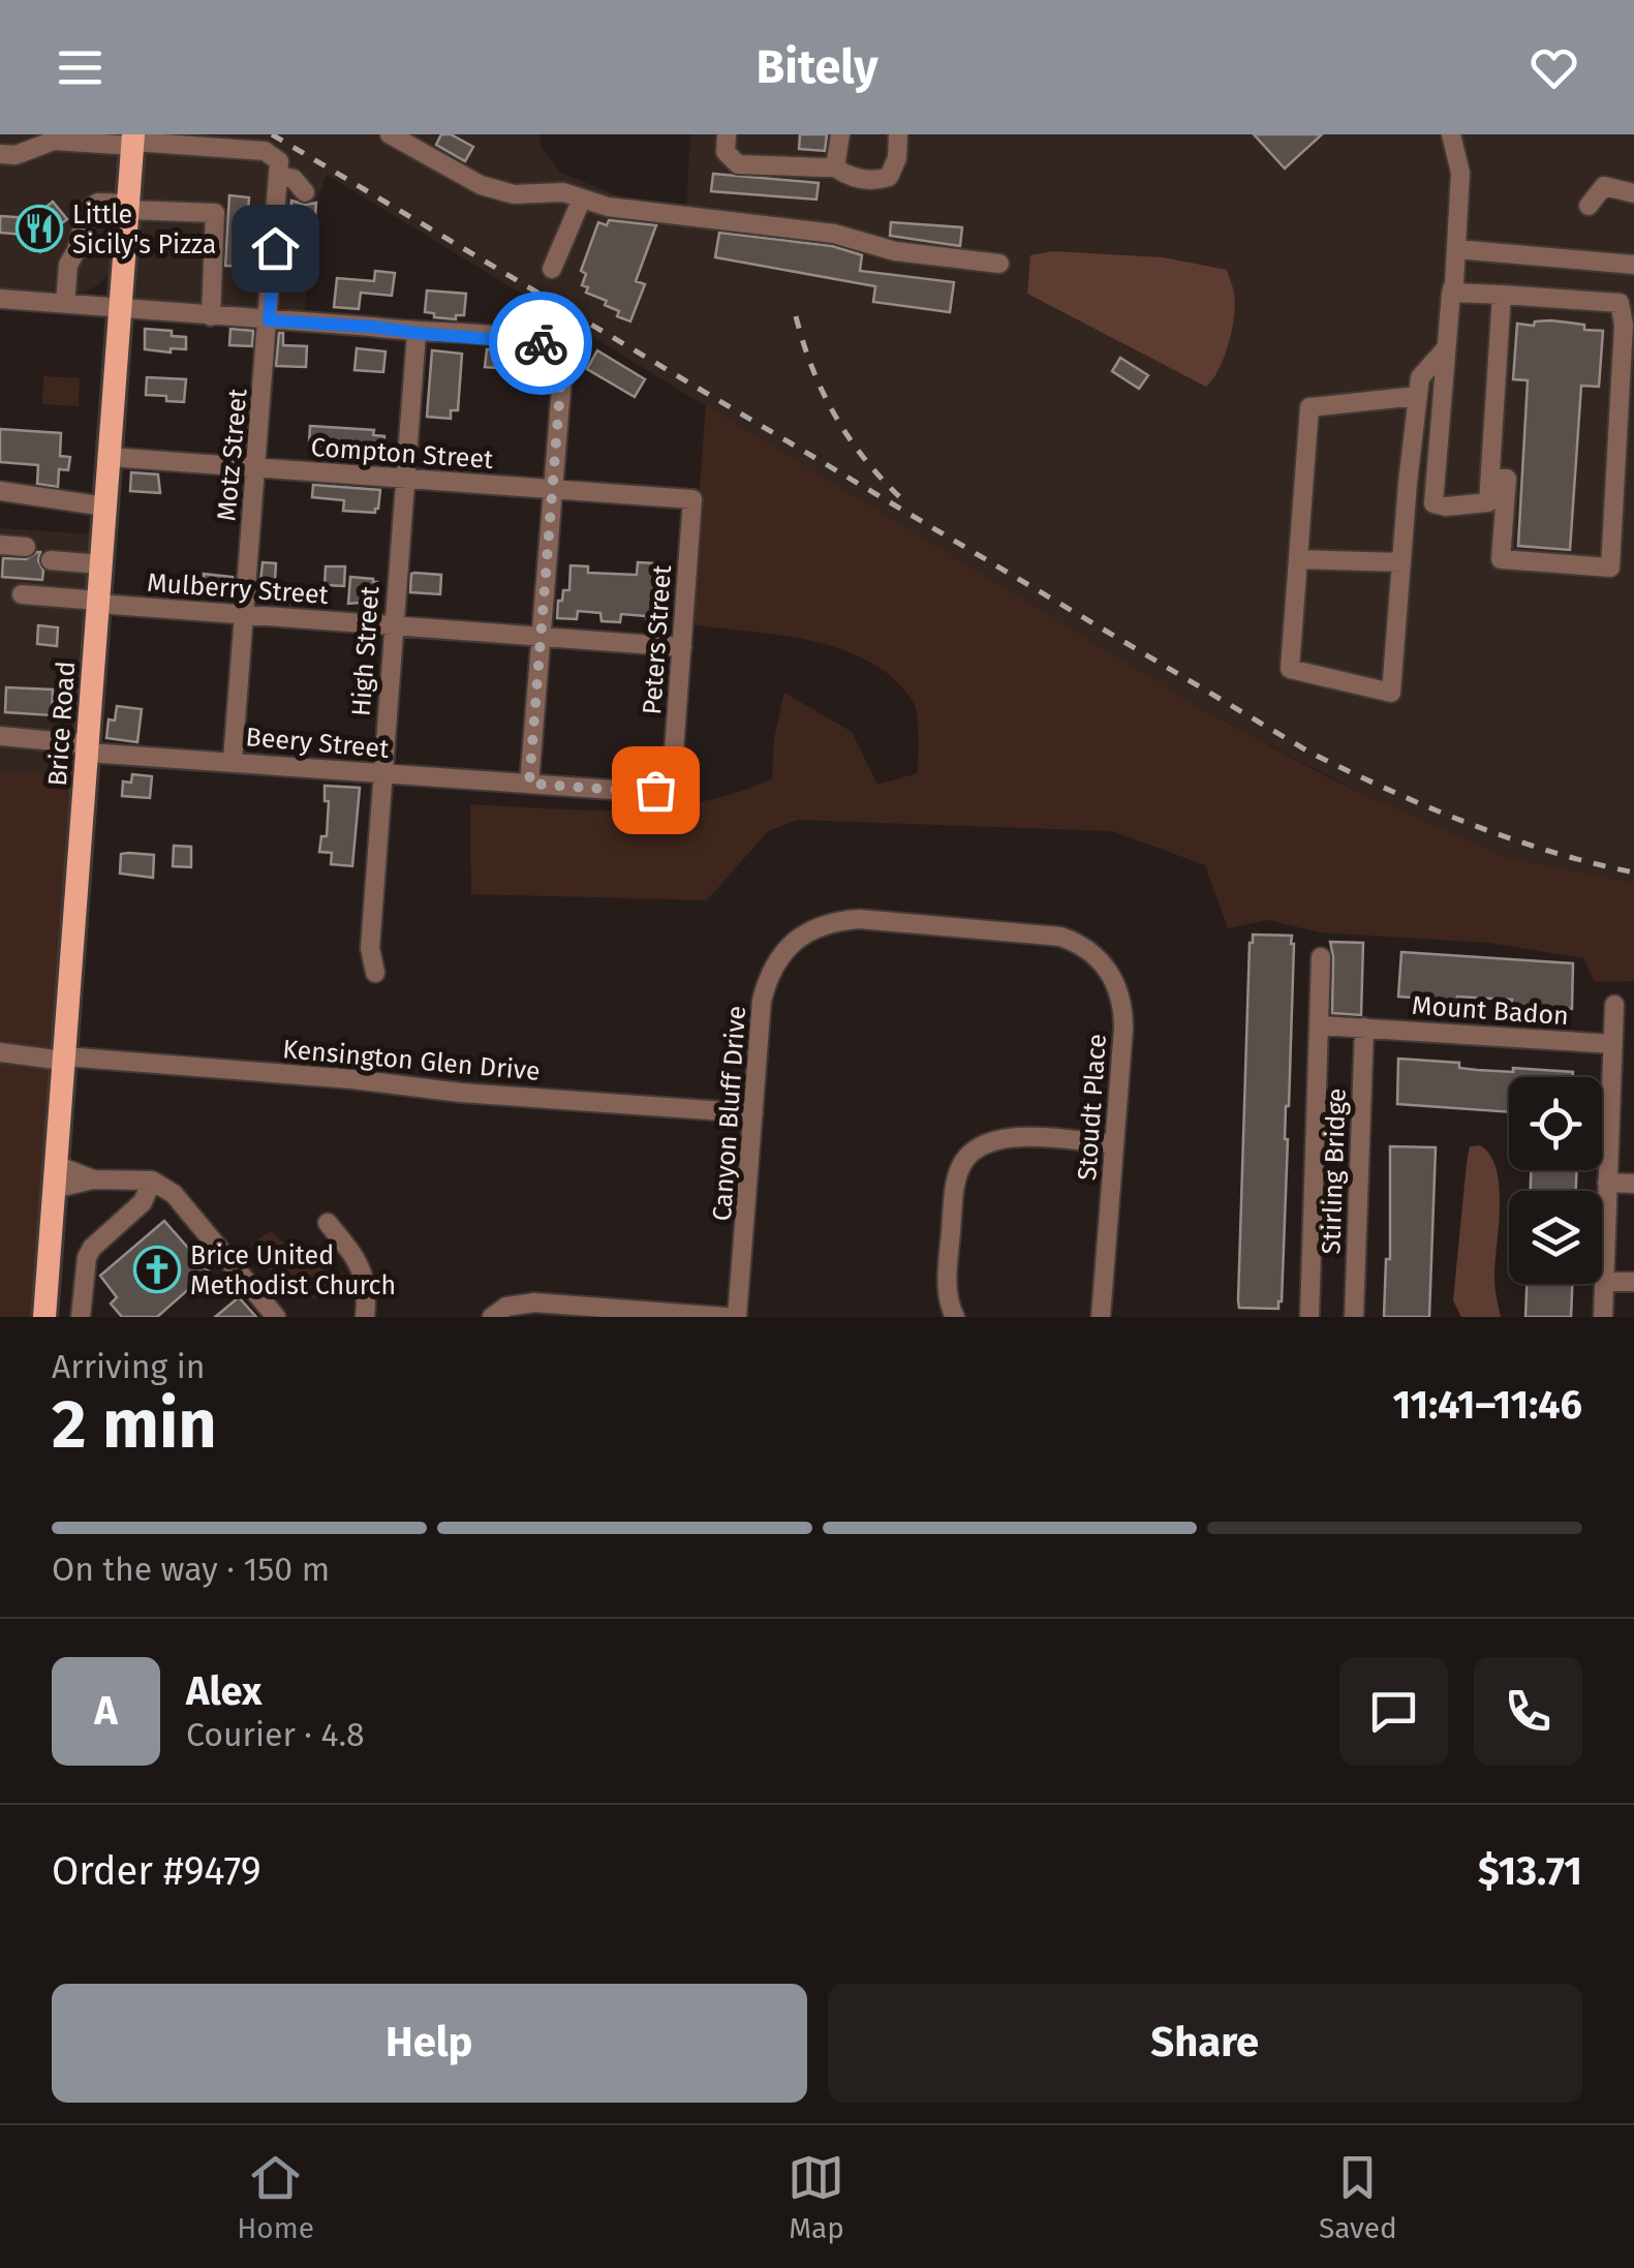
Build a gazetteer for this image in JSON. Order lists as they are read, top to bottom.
{
  "streets": {
    "main road": ["Brice Road"],
    "street": [
      "Compton Street",
      "Motz Street",
      "Mulberry Street",
      "Peters Street",
      "High Street",
      "Beery Street",
      "Mount Badon",
      "Kensington Glen Drive",
      "Stoudt Place",
      "Canyon Bluff Drive",
      "Stirling Bridge"
    ]
  },
  "crossings": [
    ["Compton Street", "Motz Street"],
    ["Compton Street", "Peters Street"],
    ["Compton Street", "High Street"],
    ["Compton Street", "Brice Road"],
    ["Motz Street", "Mulberry Street"],
    ["Motz Street", "Brice Road"],
    ["Motz Street", "Beery Street"],
    ["Mulberry Street", "Peters Street"],
    ["Mulberry Street", "High Street"],
    ["Mulberry Street", "Brice Road"],
    ["Peters Street", "Beery Street"],
    ["High Street", "Beery Street"],
    ["Brice Road", "Beery Street"],
    ["Brice Road", "Kensington Glen Drive"],
    ["Mount Badon", "Stirling Bridge"],
    ["Kensington Glen Drive", "Canyon Bluff Drive"],
    ["Stoudt Place", "Canyon Bluff Drive"]
  ],
  "places": {
    "restaurant": ["Little Sicily's Pizza"],
    "church": ["Brice United Methodist Church"]
  },
  "page": {
    "header": "Bitely",
    "heading": ["2 min", "Arriving in", "11:41–11:46"],
    "panel": [
      "Alex",
      "Courier · 4.8",
      "Order #9479",
      "$13.71"
    ],
    "bar": "On the way · 150 m",
    "round": "A",
    "buttons": ["Help", "Share"],
    "tabs": ["Home", "Map", "Saved"]
  }
}
